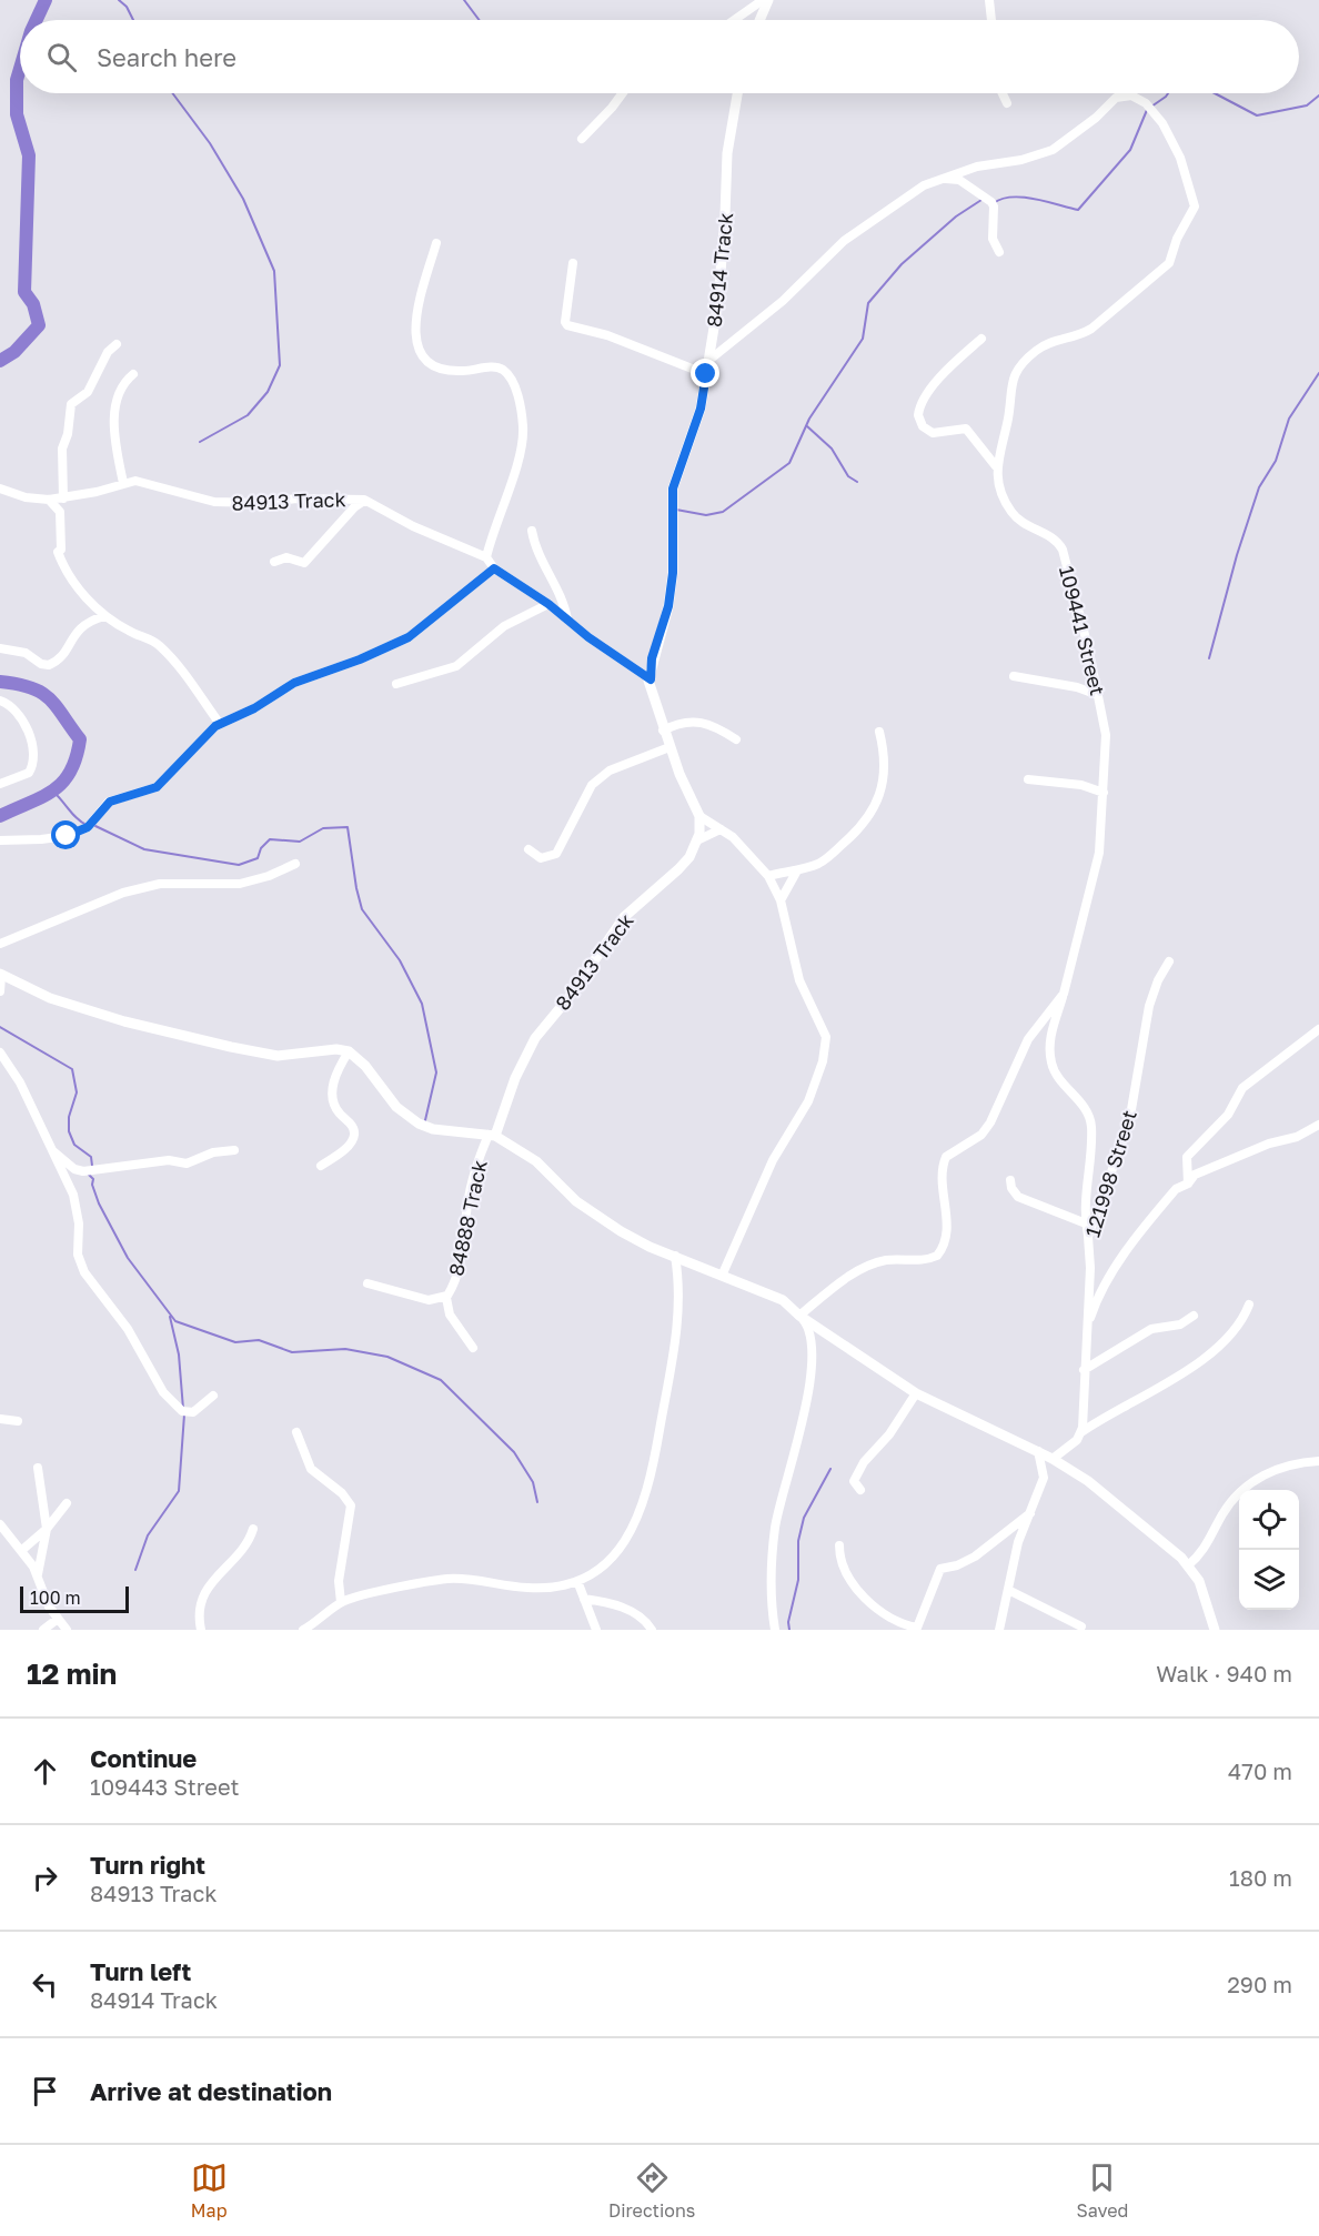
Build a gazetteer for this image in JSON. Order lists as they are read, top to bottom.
{
  "streets": {
    "street": [
      "84914 Track",
      "84913 Track",
      "109441 Street",
      "121998 Street",
      "84888 Track"
    ]
  },
  "crossings": [
    ["84914 Track", "84913 Track"],
    ["84914 Track", "109441 Street"],
    ["84913 Track", "84888 Track"]
  ],
  "scale_bar": "100 m",
  "page": {
    "search": "Search here",
    "scale": "100 m",
    "heading": ["12 min", "Walk · 940 m"],
    "list": [
      ["Continue", "109443 Street", "470 m"],
      ["Turn right", "84913 Track", "180 m"],
      ["Turn left", "84914 Track", "290 m"],
      "Arrive at destination"
    ],
    "nav": ["Map", "Directions", "Saved"]
  }
}
